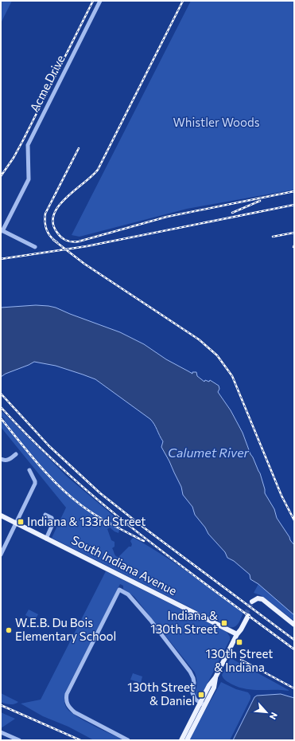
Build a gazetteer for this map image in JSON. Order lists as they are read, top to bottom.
{
  "streets": {
    "main road": ["South Indiana Avenue"],
    "street": ["Acme Drive"]
  },
  "water": ["Calumet River"],
  "parks": ["Whistler Woods"],
  "places": {
    "transit": [
      "Indiana & 133rd Street",
      "Indiana & 130th Street",
      "130th Street & Indiana",
      "130th Street & Daniel"
    ],
    "other": ["W.E.B. Du Bois Elementary School"]
  },
  "north": "bottom right"
}
